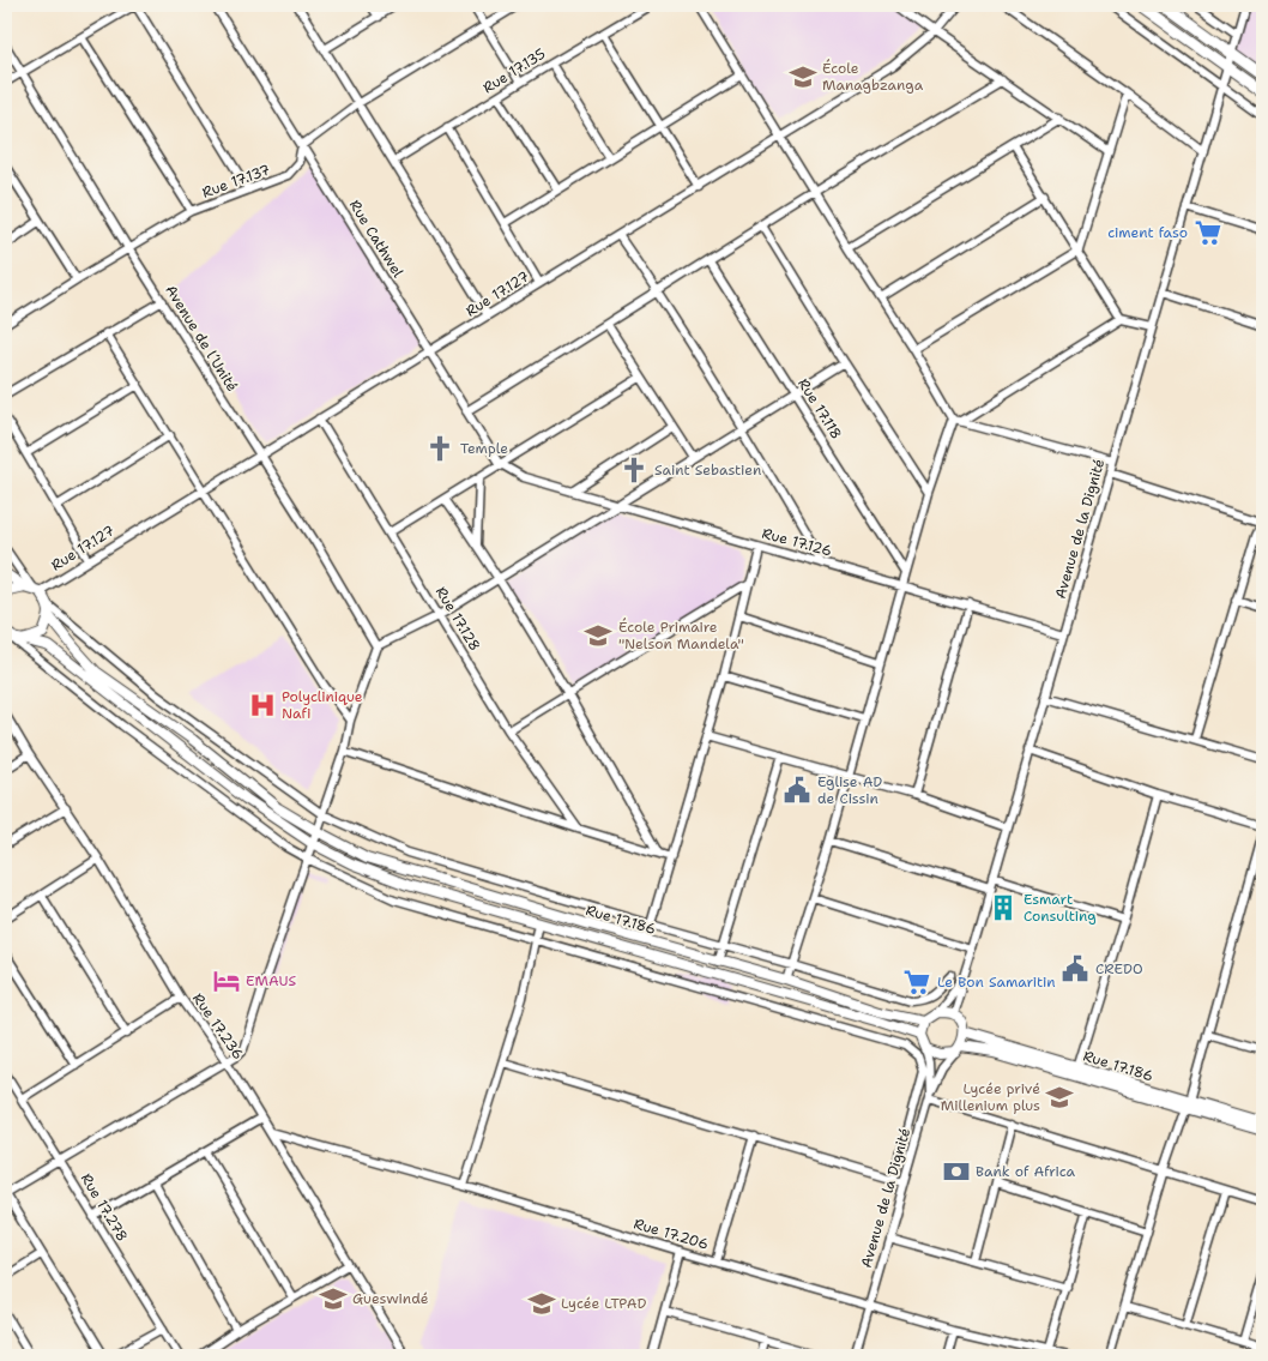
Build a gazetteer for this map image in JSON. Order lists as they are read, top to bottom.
{
  "streets": {
    "main road": ["Rue 17.186"],
    "street": [
      "Rue 17.135",
      "Rue 17.137",
      "Rue Cathwel",
      "Rue 17.127",
      "Avenue de l´Unité",
      "Rue 17.118",
      "Avenue de la Dignité",
      "Rue 17.126",
      "Rue 17.128",
      "Rue 17.236",
      "Rue 17.278",
      "Rue 17.206"
    ]
  },
  "crossings": [
    ["Rue 17.137", "Rue Cathwel"],
    ["Rue 17.137", "Avenue de l´Unité"],
    ["Rue Cathwel", "Rue 17.127"],
    ["Rue Cathwel", "Rue 17.126"],
    ["Rue 17.127", "Avenue de l´Unité"],
    ["Rue 17.127", "Rue 17.128"],
    ["Avenue de la Dignité", "Rue 17.126"],
    ["Avenue de la Dignité", "Rue 17.186"],
    ["Avenue de la Dignité", "Rue 17.206"],
    ["Rue 17.236", "Rue 17.206"]
  ],
  "places": {
    "school or university": [
      "École Managbzanga",
      "École Primaire \"Nelson Mandela\"",
      "Lycée privé Millenium plus",
      "Gueswindé",
      "Lycée LTPAD"
    ],
    "supermarket": ["ciment faso", "Le Bon Samaritin"],
    "church": ["Temple", "Saint Sebastien"],
    "hospital": ["Polyclinique Nafi"],
    "public building": ["Eglise AD de Cissin", "CREDO"],
    "building": ["Esmart Consulting"],
    "hotel": ["EMAUS"],
    "bank": ["Bank of Africa"]
  }
}
